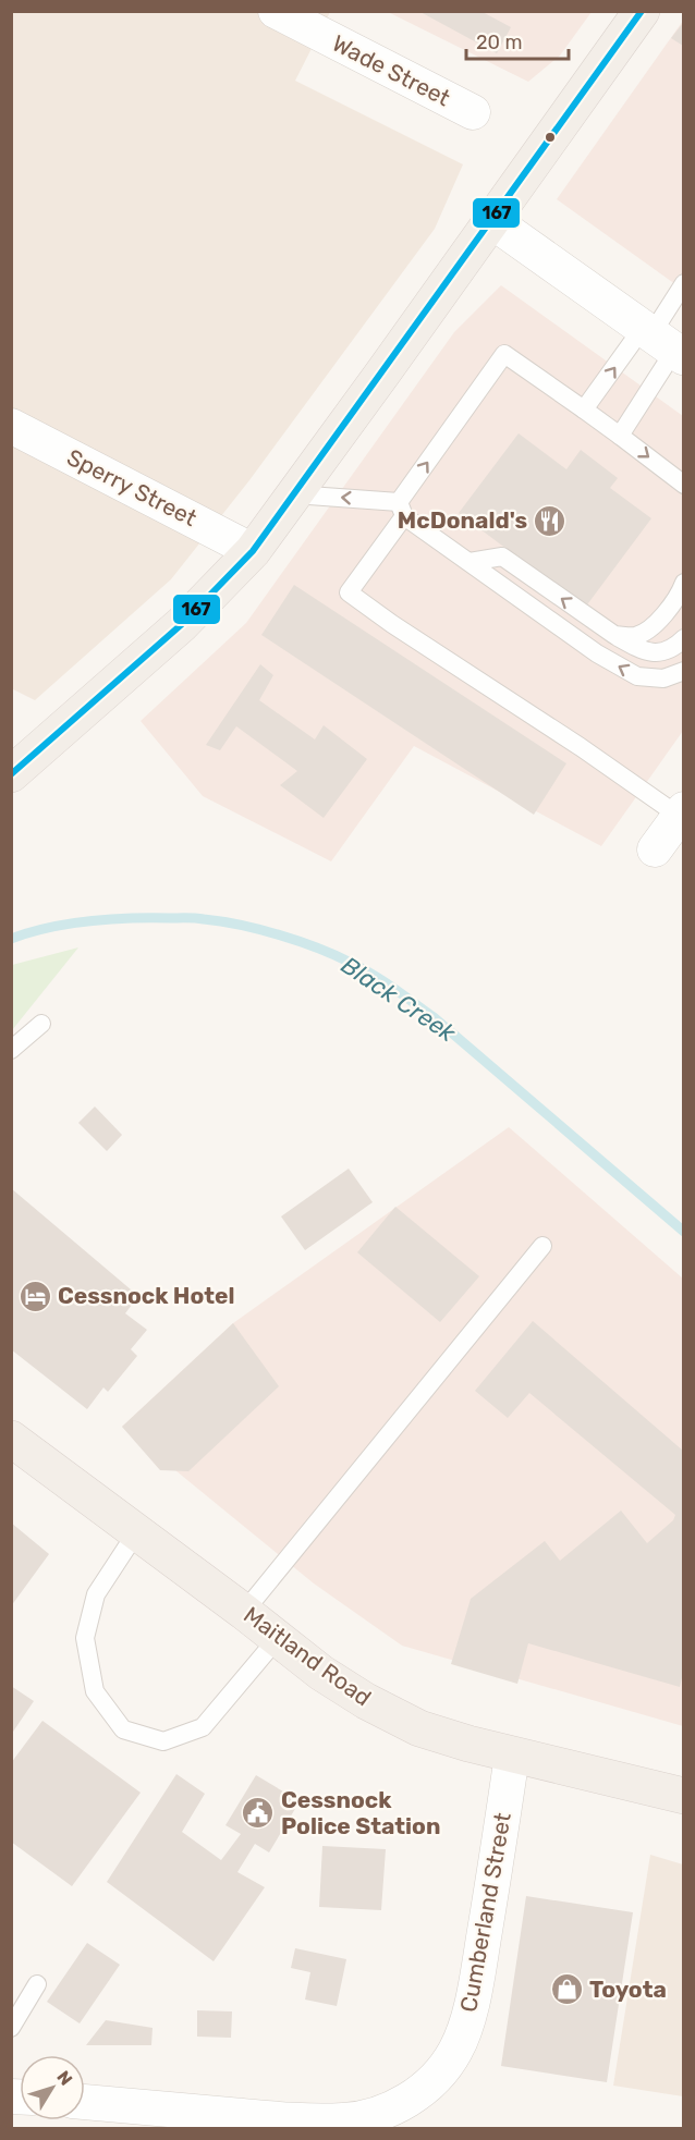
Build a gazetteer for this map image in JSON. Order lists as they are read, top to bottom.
{
  "streets": {
    "main road": ["Maitland Road"],
    "street": ["Wade Street", "Sperry Street", "Cumberland Street"]
  },
  "crossings": [
    ["Maitland Road", "Cumberland Street"]
  ],
  "water": ["Black Creek"],
  "places": {
    "restaurant": ["McDonald's"],
    "hotel": ["Cessnock Hotel"],
    "public building": ["Cessnock Police Station"],
    "shop": ["Toyota"]
  },
  "lines": ["transit line 167"],
  "scale_bar": "20 m",
  "north": "top right"
}
